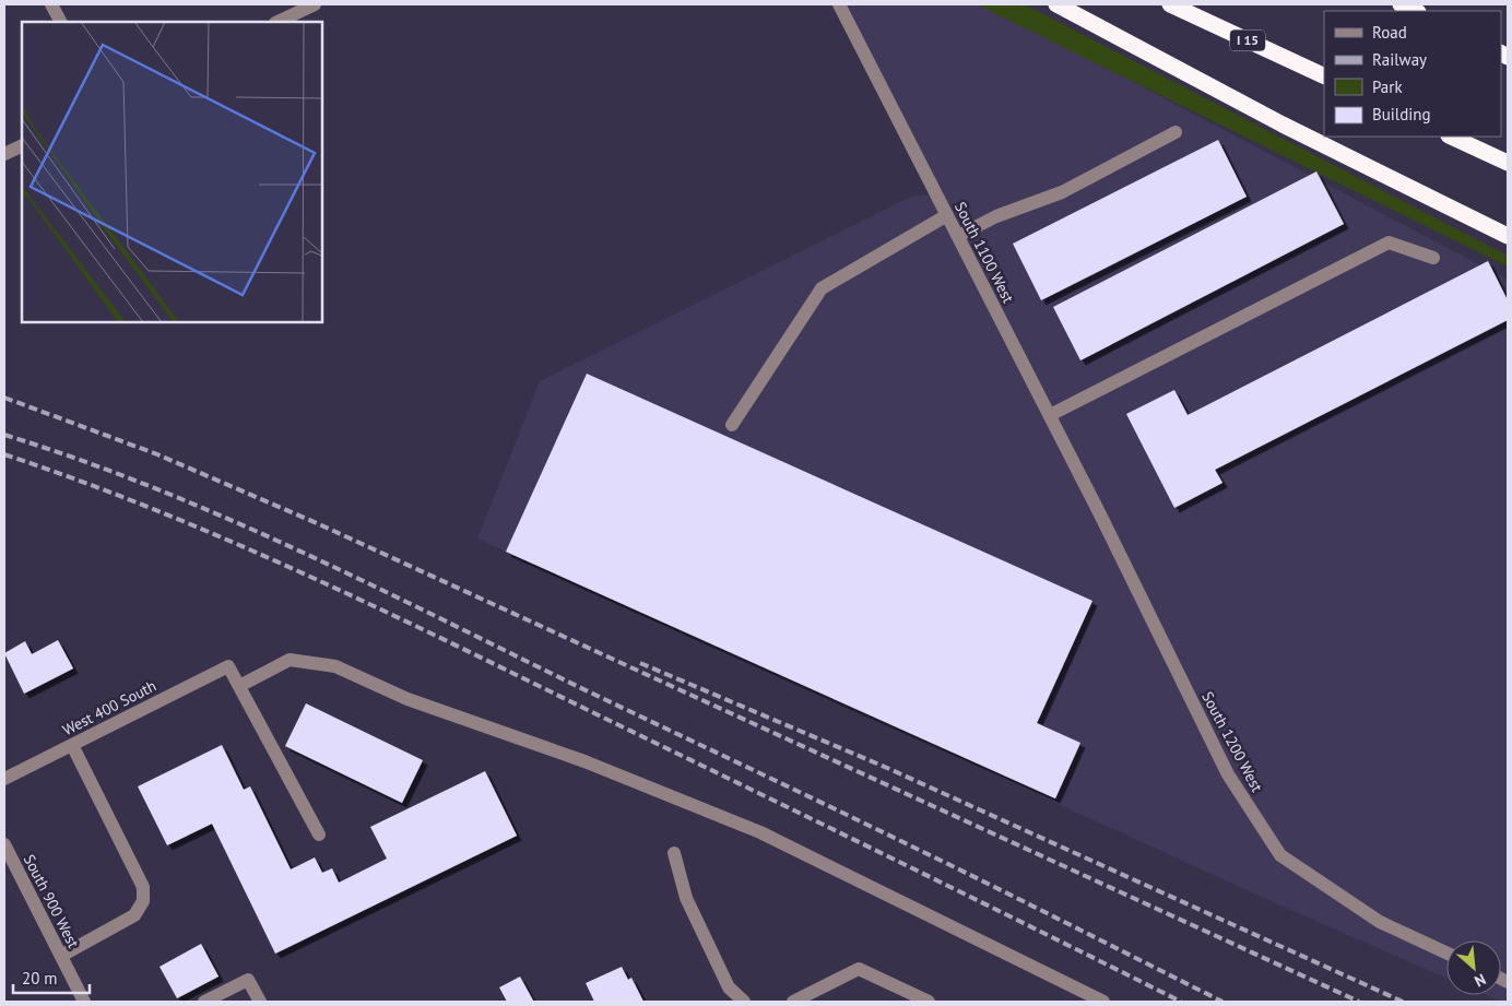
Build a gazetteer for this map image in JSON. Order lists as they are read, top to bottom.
{
  "streets": {
    "highway": ["I 15"],
    "street": [
      "South 1100 West",
      "West 400 South",
      "South 1200 West",
      "South 900 West"
    ]
  },
  "crossings": [
    ["South 1100 West", "South 1200 West"]
  ],
  "legend": [
    "Road",
    "Railway",
    "Park",
    "Building"
  ],
  "scale_bar": "20 m",
  "north": "bottom right"
}
